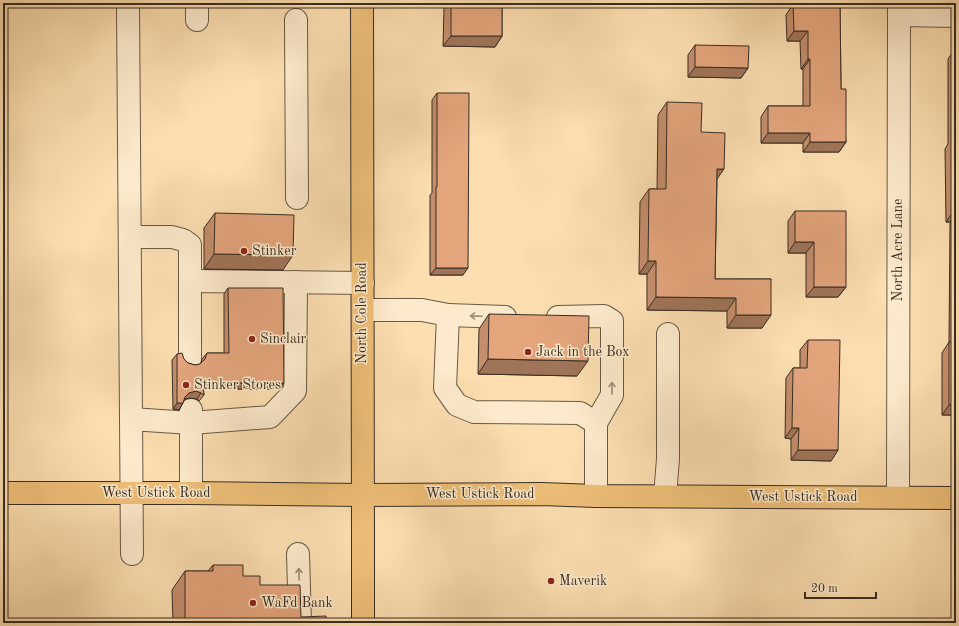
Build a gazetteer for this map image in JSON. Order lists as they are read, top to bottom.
{
  "streets": {
    "main road": ["North Cole Road", "West Ustick Road"],
    "street": ["North Acre Lane"]
  },
  "crossings": [
    ["North Acre Lane", "West Ustick Road"],
    ["North Cole Road", "West Ustick Road"]
  ],
  "places": [
    "Stinker",
    "Sinclair",
    "Jack in the Box",
    "Stinker Stores",
    "Maverik",
    "WaFd Bank"
  ],
  "scale_bar": "20 m"
}
